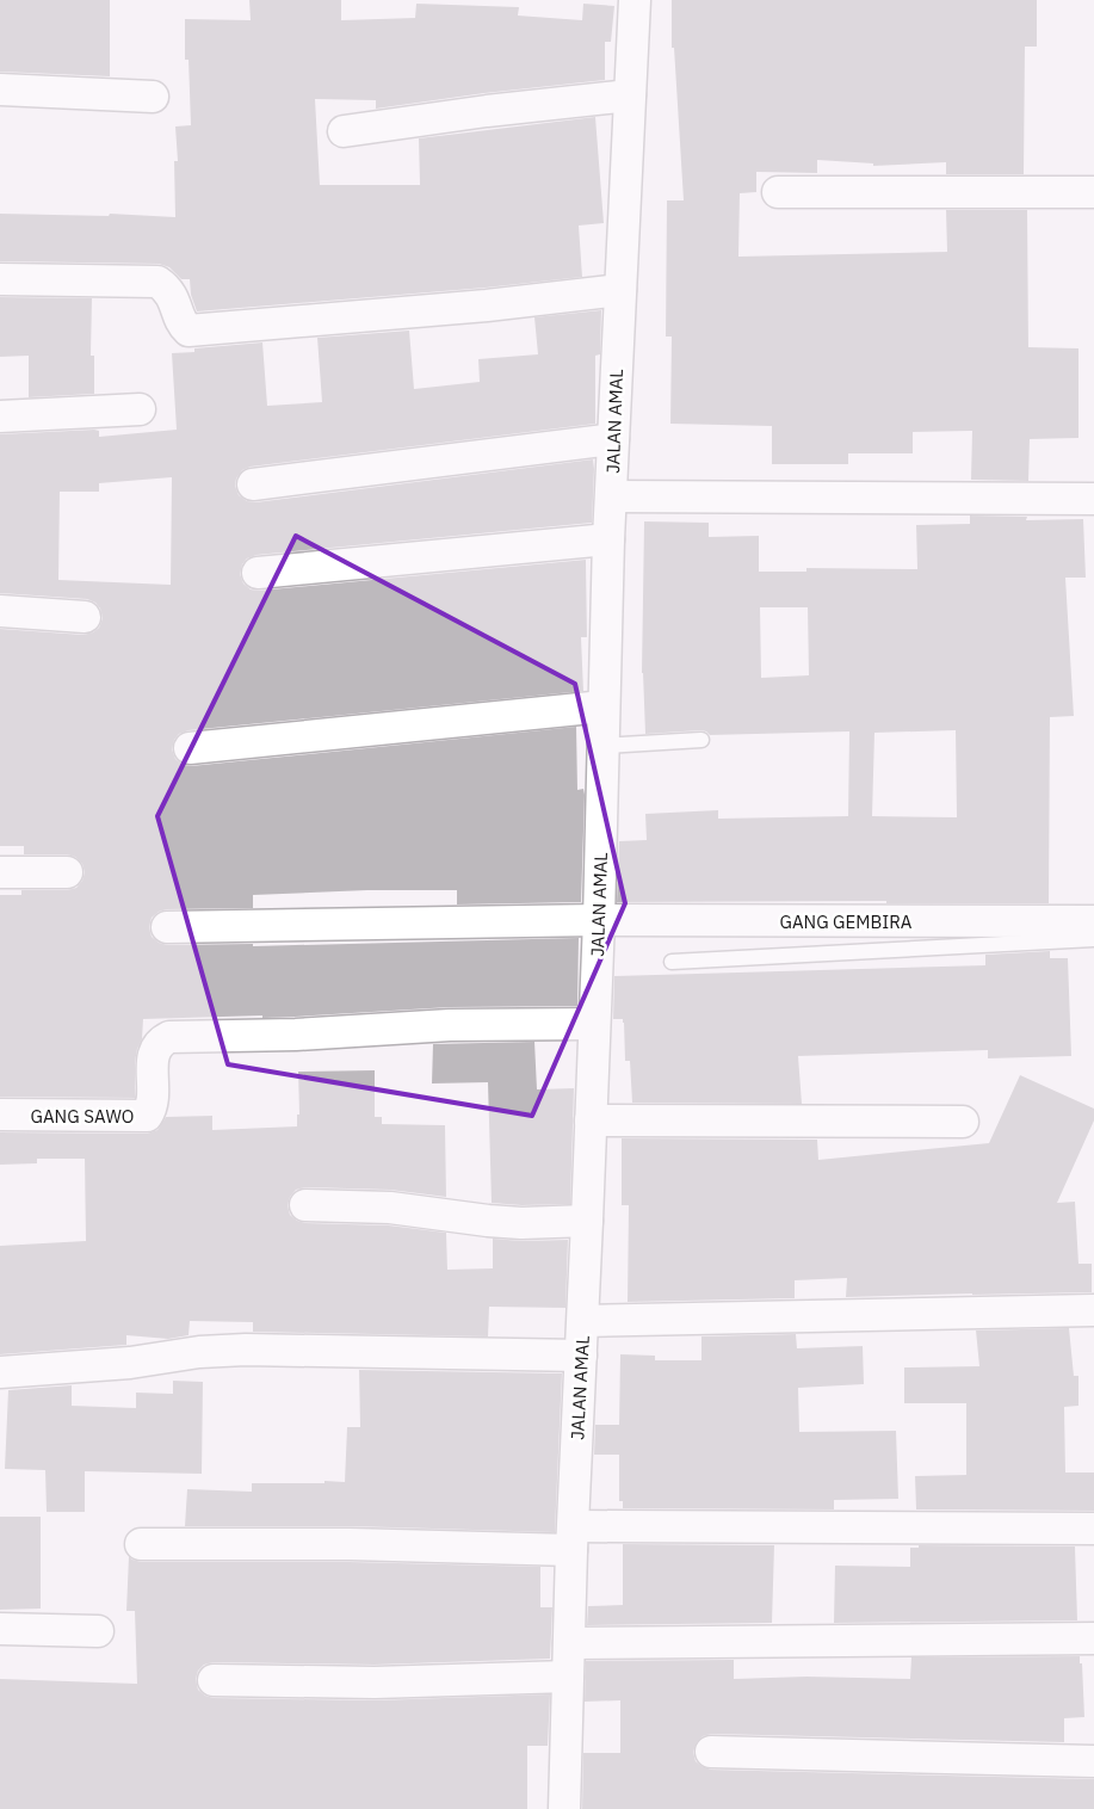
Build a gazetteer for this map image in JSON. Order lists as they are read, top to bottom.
{
  "streets": {
    "street": ["JALAN AMAL", "GANG GEMBIRA", "GANG SAWO"]
  },
  "crossings": [
    ["JALAN AMAL", "GANG GEMBIRA"],
    ["JALAN AMAL", "GANG SAWO"]
  ]
}
